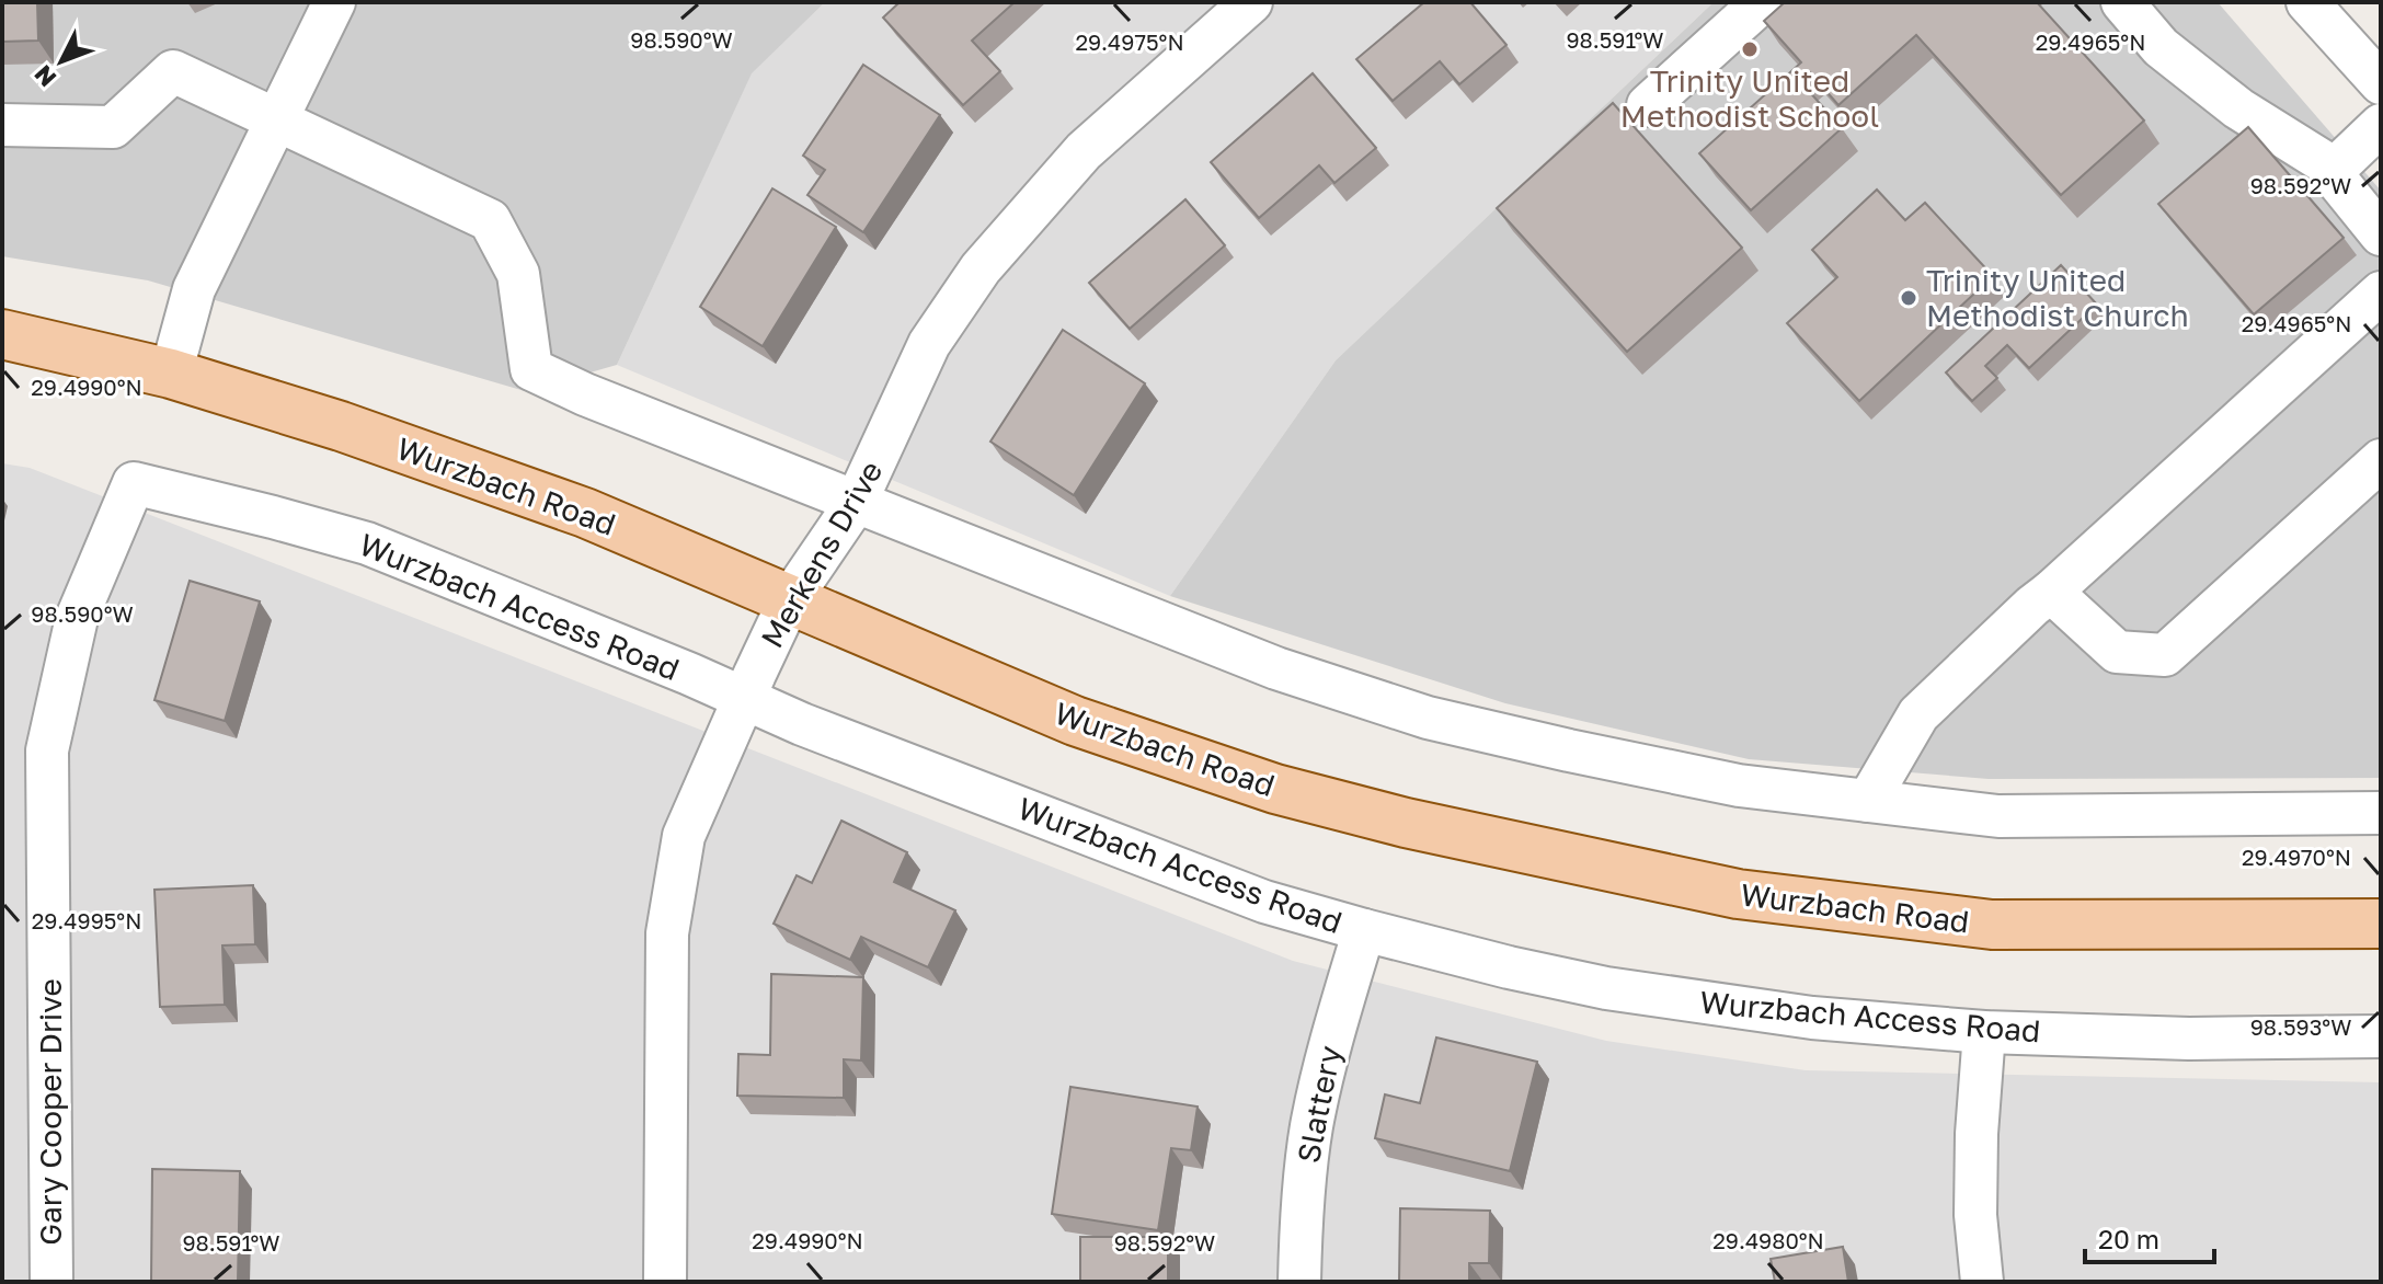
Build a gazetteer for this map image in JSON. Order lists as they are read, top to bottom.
{
  "streets": {
    "main road": ["Wurzbach Road"],
    "street": [
      "Merkens Drive",
      "Wurzbach Access Road",
      "Slattery",
      "Gary Cooper Drive"
    ]
  },
  "crossings": [
    ["Wurzbach Road", "Merkens Drive"],
    ["Merkens Drive", "Wurzbach Access Road"],
    ["Wurzbach Access Road", "Slattery"],
    ["Wurzbach Access Road", "Gary Cooper Drive"]
  ],
  "places": ["Trinity United Methodist School", "Trinity United Methodist Church"],
  "scale_bar": "20 m",
  "north": "bottom left",
  "coordinates": [
    "98.590°W",
    "98.591°W",
    "29.4965°N",
    "29.4975°N",
    "98.592°W",
    "29.4990°N",
    "29.4970°N",
    "29.4995°N",
    "98.593°W",
    "29.4980°N"
  ]
}
